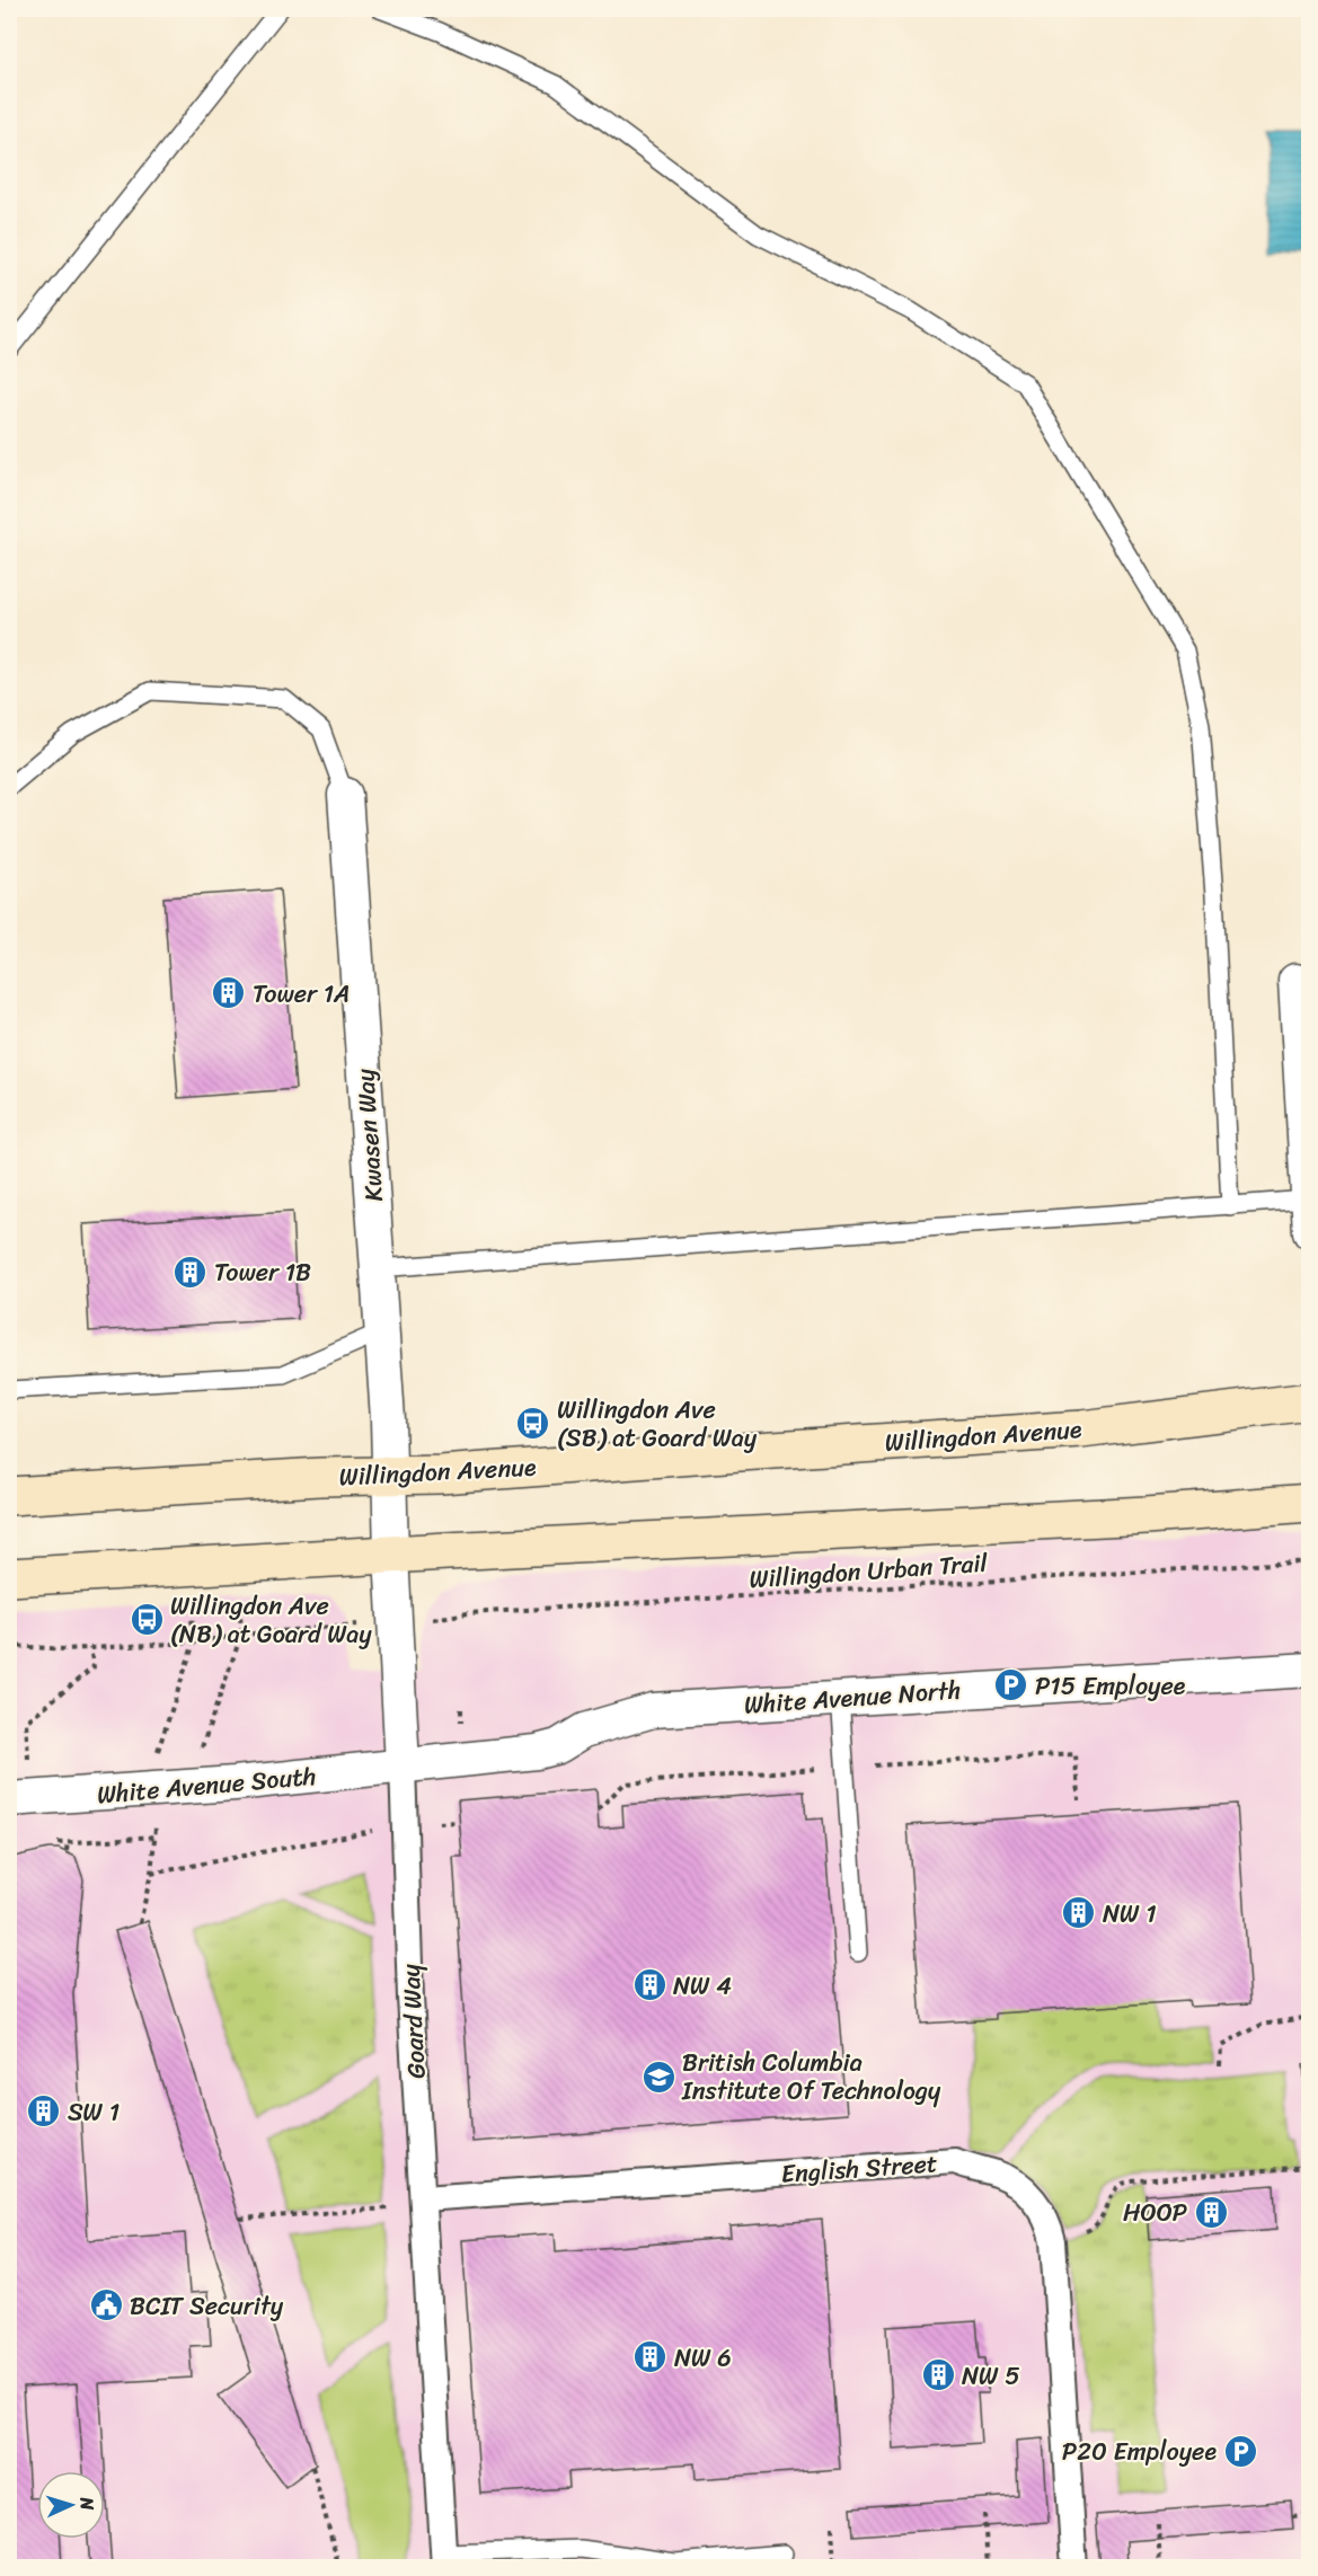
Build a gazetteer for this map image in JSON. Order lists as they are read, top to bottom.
{
  "streets": {
    "main road": ["Willingdon Avenue"],
    "street": [
      "Kwasen Way",
      "White Avenue North",
      "White Avenue South",
      "Goard Way",
      "English Street"
    ],
    "path": ["Willingdon Urban Trail"]
  },
  "crossings": [
    ["Kwasen Way", "Willingdon Avenue"],
    ["Kwasen Way", "Goard Way"],
    ["Willingdon Avenue", "Goard Way"],
    ["White Avenue North", "White Avenue South"],
    ["White Avenue North", "Goard Way"],
    ["White Avenue South", "Goard Way"],
    ["Goard Way", "English Street"]
  ],
  "places": {
    "building": [
      "Tower 1A",
      "Tower 1B",
      "NW 1",
      "NW 4",
      "SW 1",
      "HOOP",
      "NW 6",
      "NW 5"
    ],
    "bus stop": ["Willingdon Ave (SB) at Goard Way", "Willingdon Ave (NB) at Goard Way"],
    "parking": ["P15 Employee", "P20 Employee"],
    "school or university": ["British Columbia Institute Of Technology"],
    "public building": ["BCIT Security"]
  },
  "north": "right"
}
